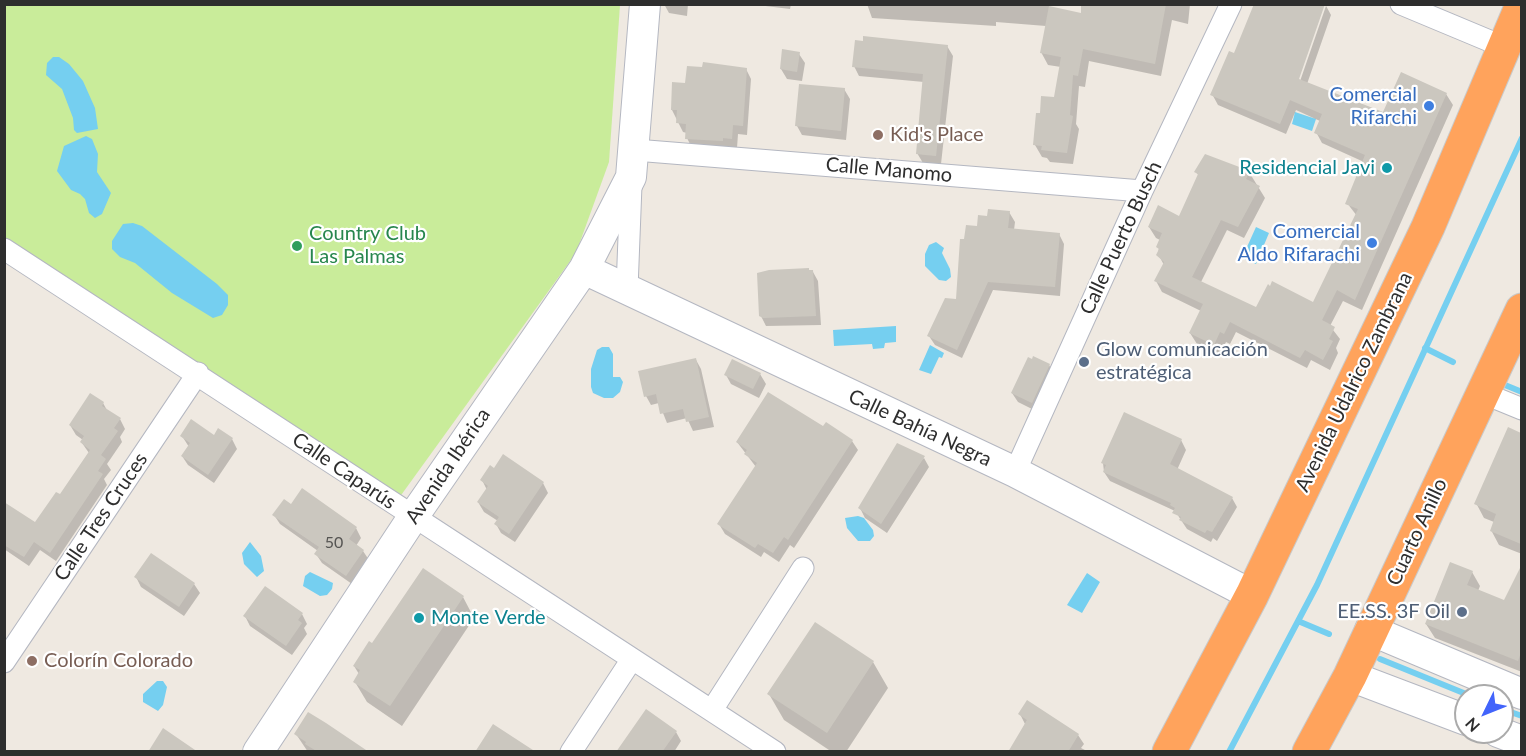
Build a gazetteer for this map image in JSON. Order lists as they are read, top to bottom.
{
  "streets": {
    "highway": ["Avenida Udalrico Zambrana", "Cuarto Anillo"],
    "street": [
      "Calle Manomo",
      "Calle Puerto Busch",
      "Calle Bahía Negra",
      "Avenida Ibérica",
      "Calle Caparús",
      "Calle Tres Cruces"
    ]
  },
  "crossings": [
    ["Calle Manomo", "Calle Puerto Busch"],
    ["Calle Manomo", "Avenida Ibérica"],
    ["Calle Puerto Busch", "Calle Bahía Negra"],
    ["Avenida Udalrico Zambrana", "Calle Bahía Negra"],
    ["Calle Bahía Negra", "Avenida Ibérica"],
    ["Avenida Ibérica", "Calle Caparús"],
    ["Calle Caparús", "Calle Tres Cruces"]
  ],
  "places": [
    "Comercial Rifarchi",
    "Kid's Place",
    "Residencial Javi",
    "Comercial Aldo Rifarachi",
    "Country Club Las Palmas",
    "Glow comunicación estratégica",
    "EE.SS. 3F Oil",
    "Monte Verde",
    "Colorín Colorado"
  ],
  "house_numbers": ["50"],
  "north": "bottom left"
}
